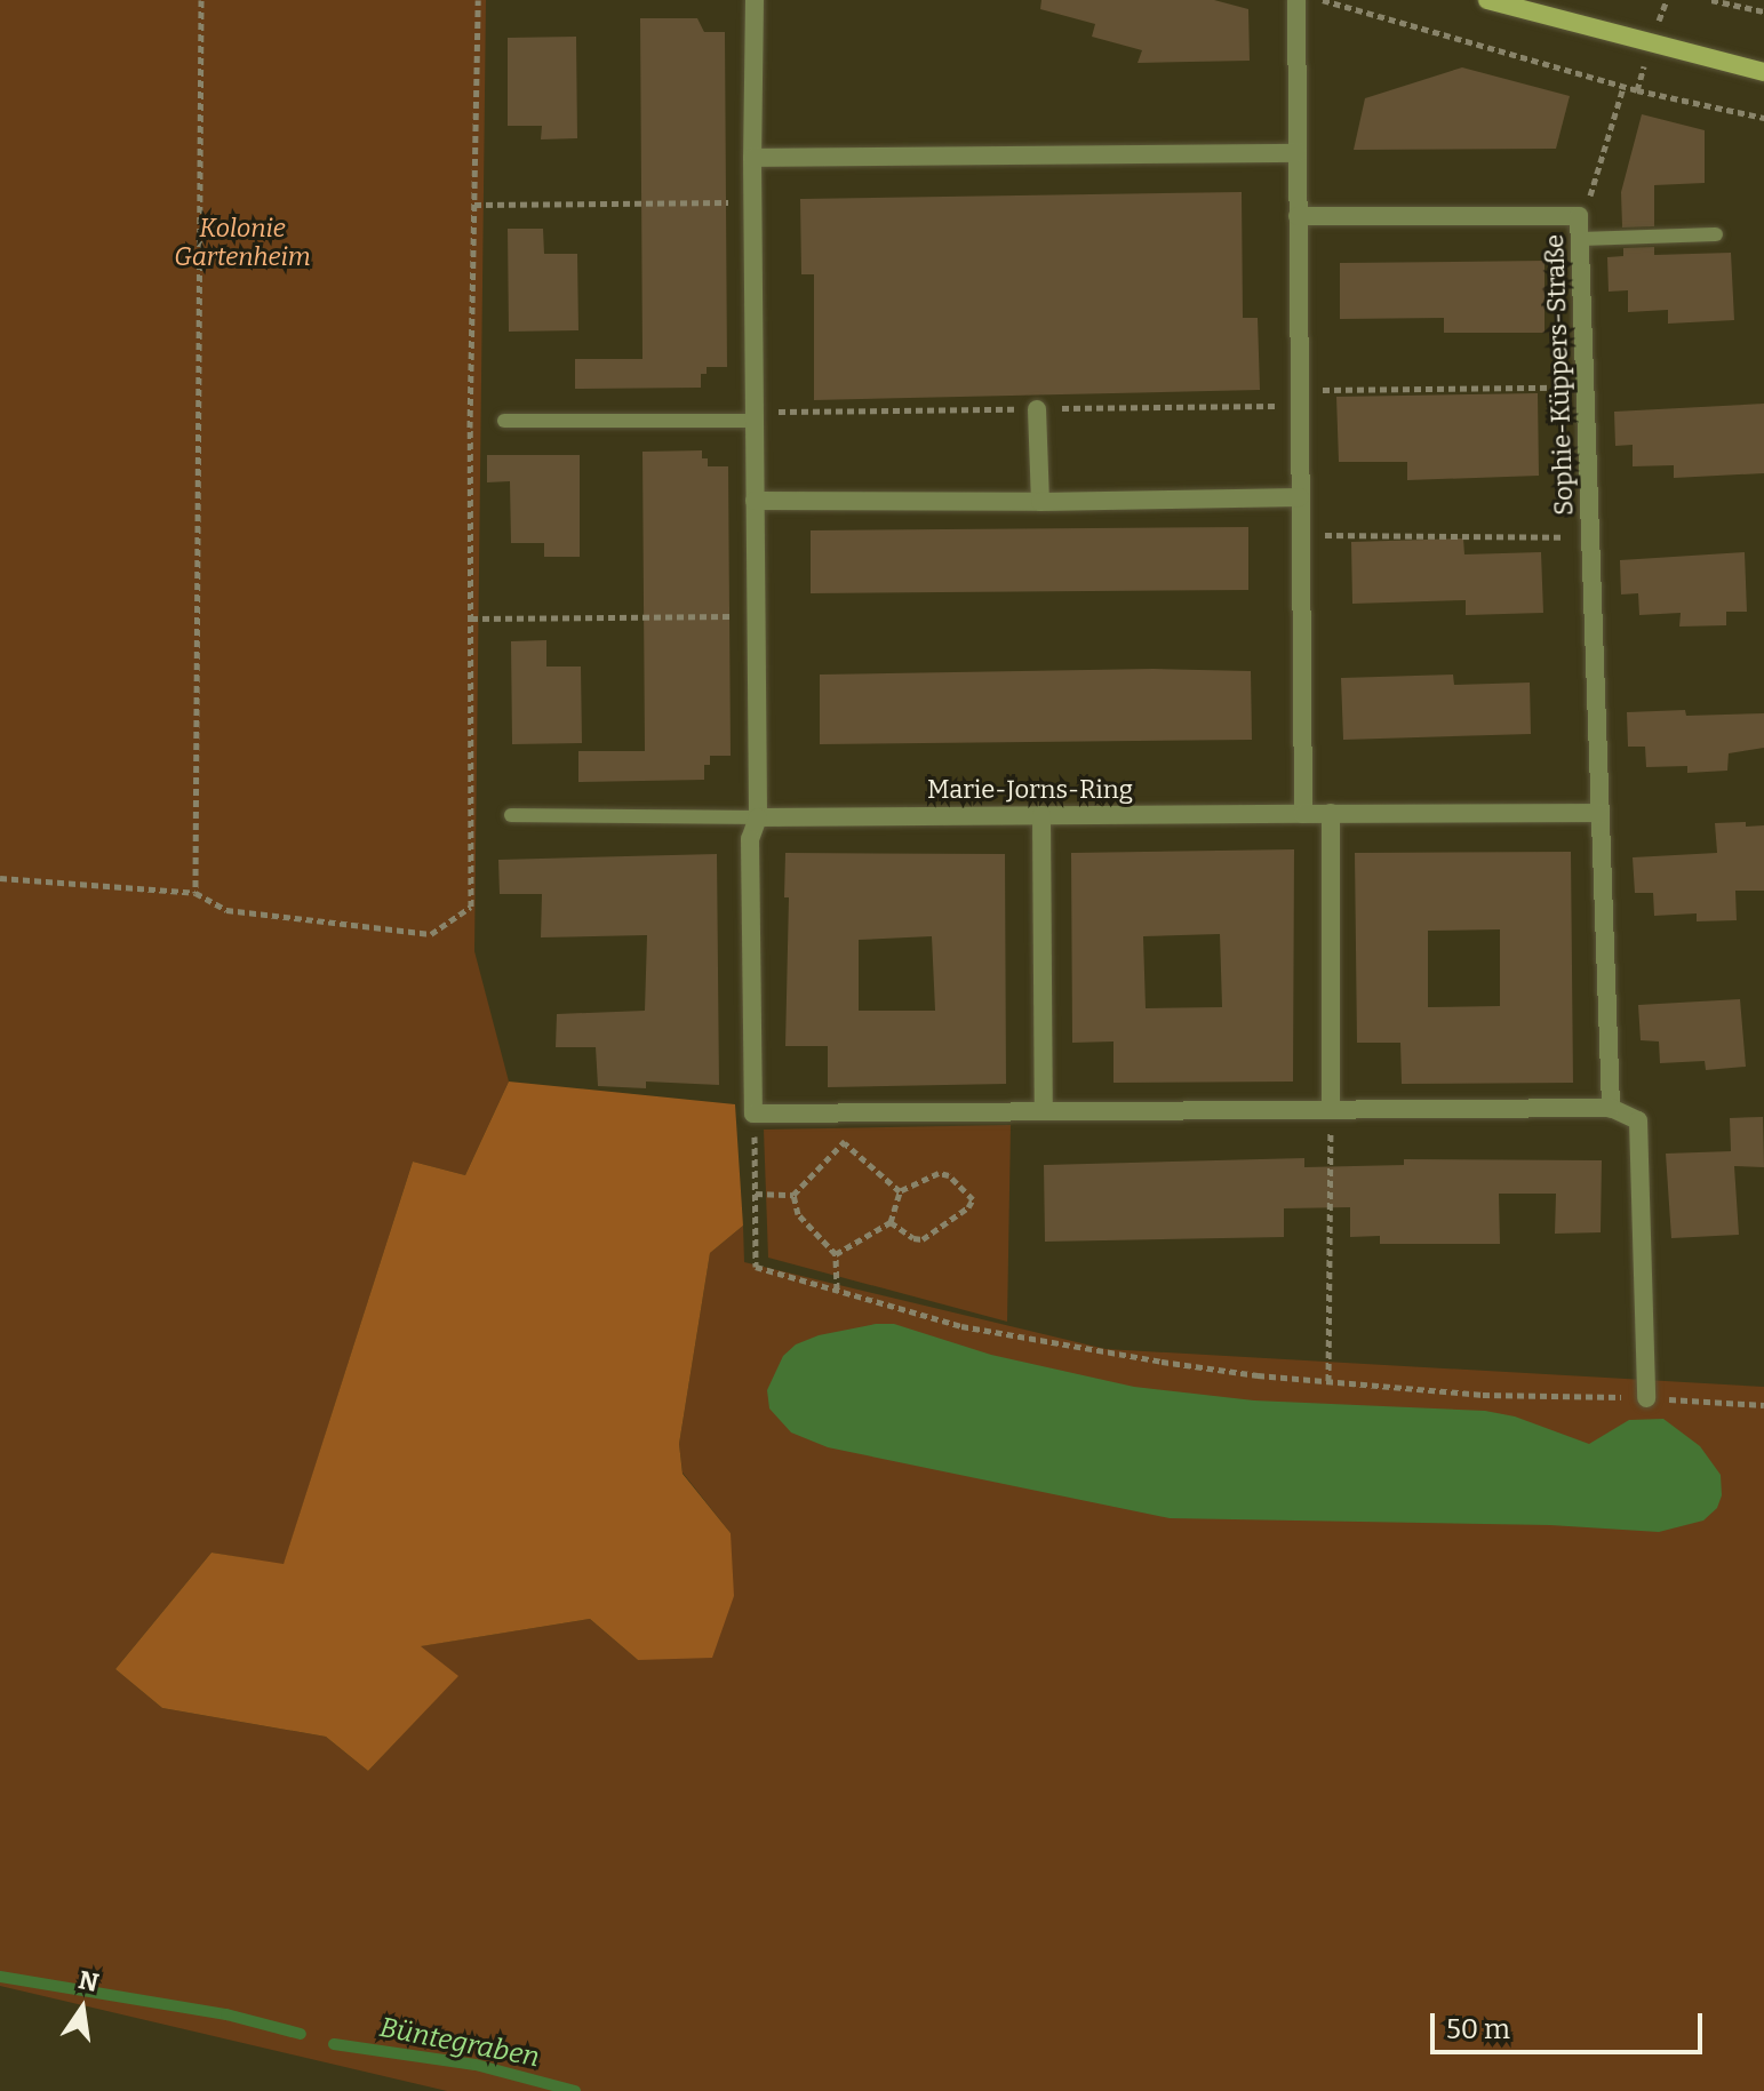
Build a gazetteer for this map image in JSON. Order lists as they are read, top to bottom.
{
  "streets": {
    "street": ["Sophie-Küppers-Straße", "Marie-Jorns-Ring"]
  },
  "water": ["Büntegraben"],
  "parks": ["Kolonie Gartenheim"],
  "scale_bar": "50 m",
  "north": "top"
}
